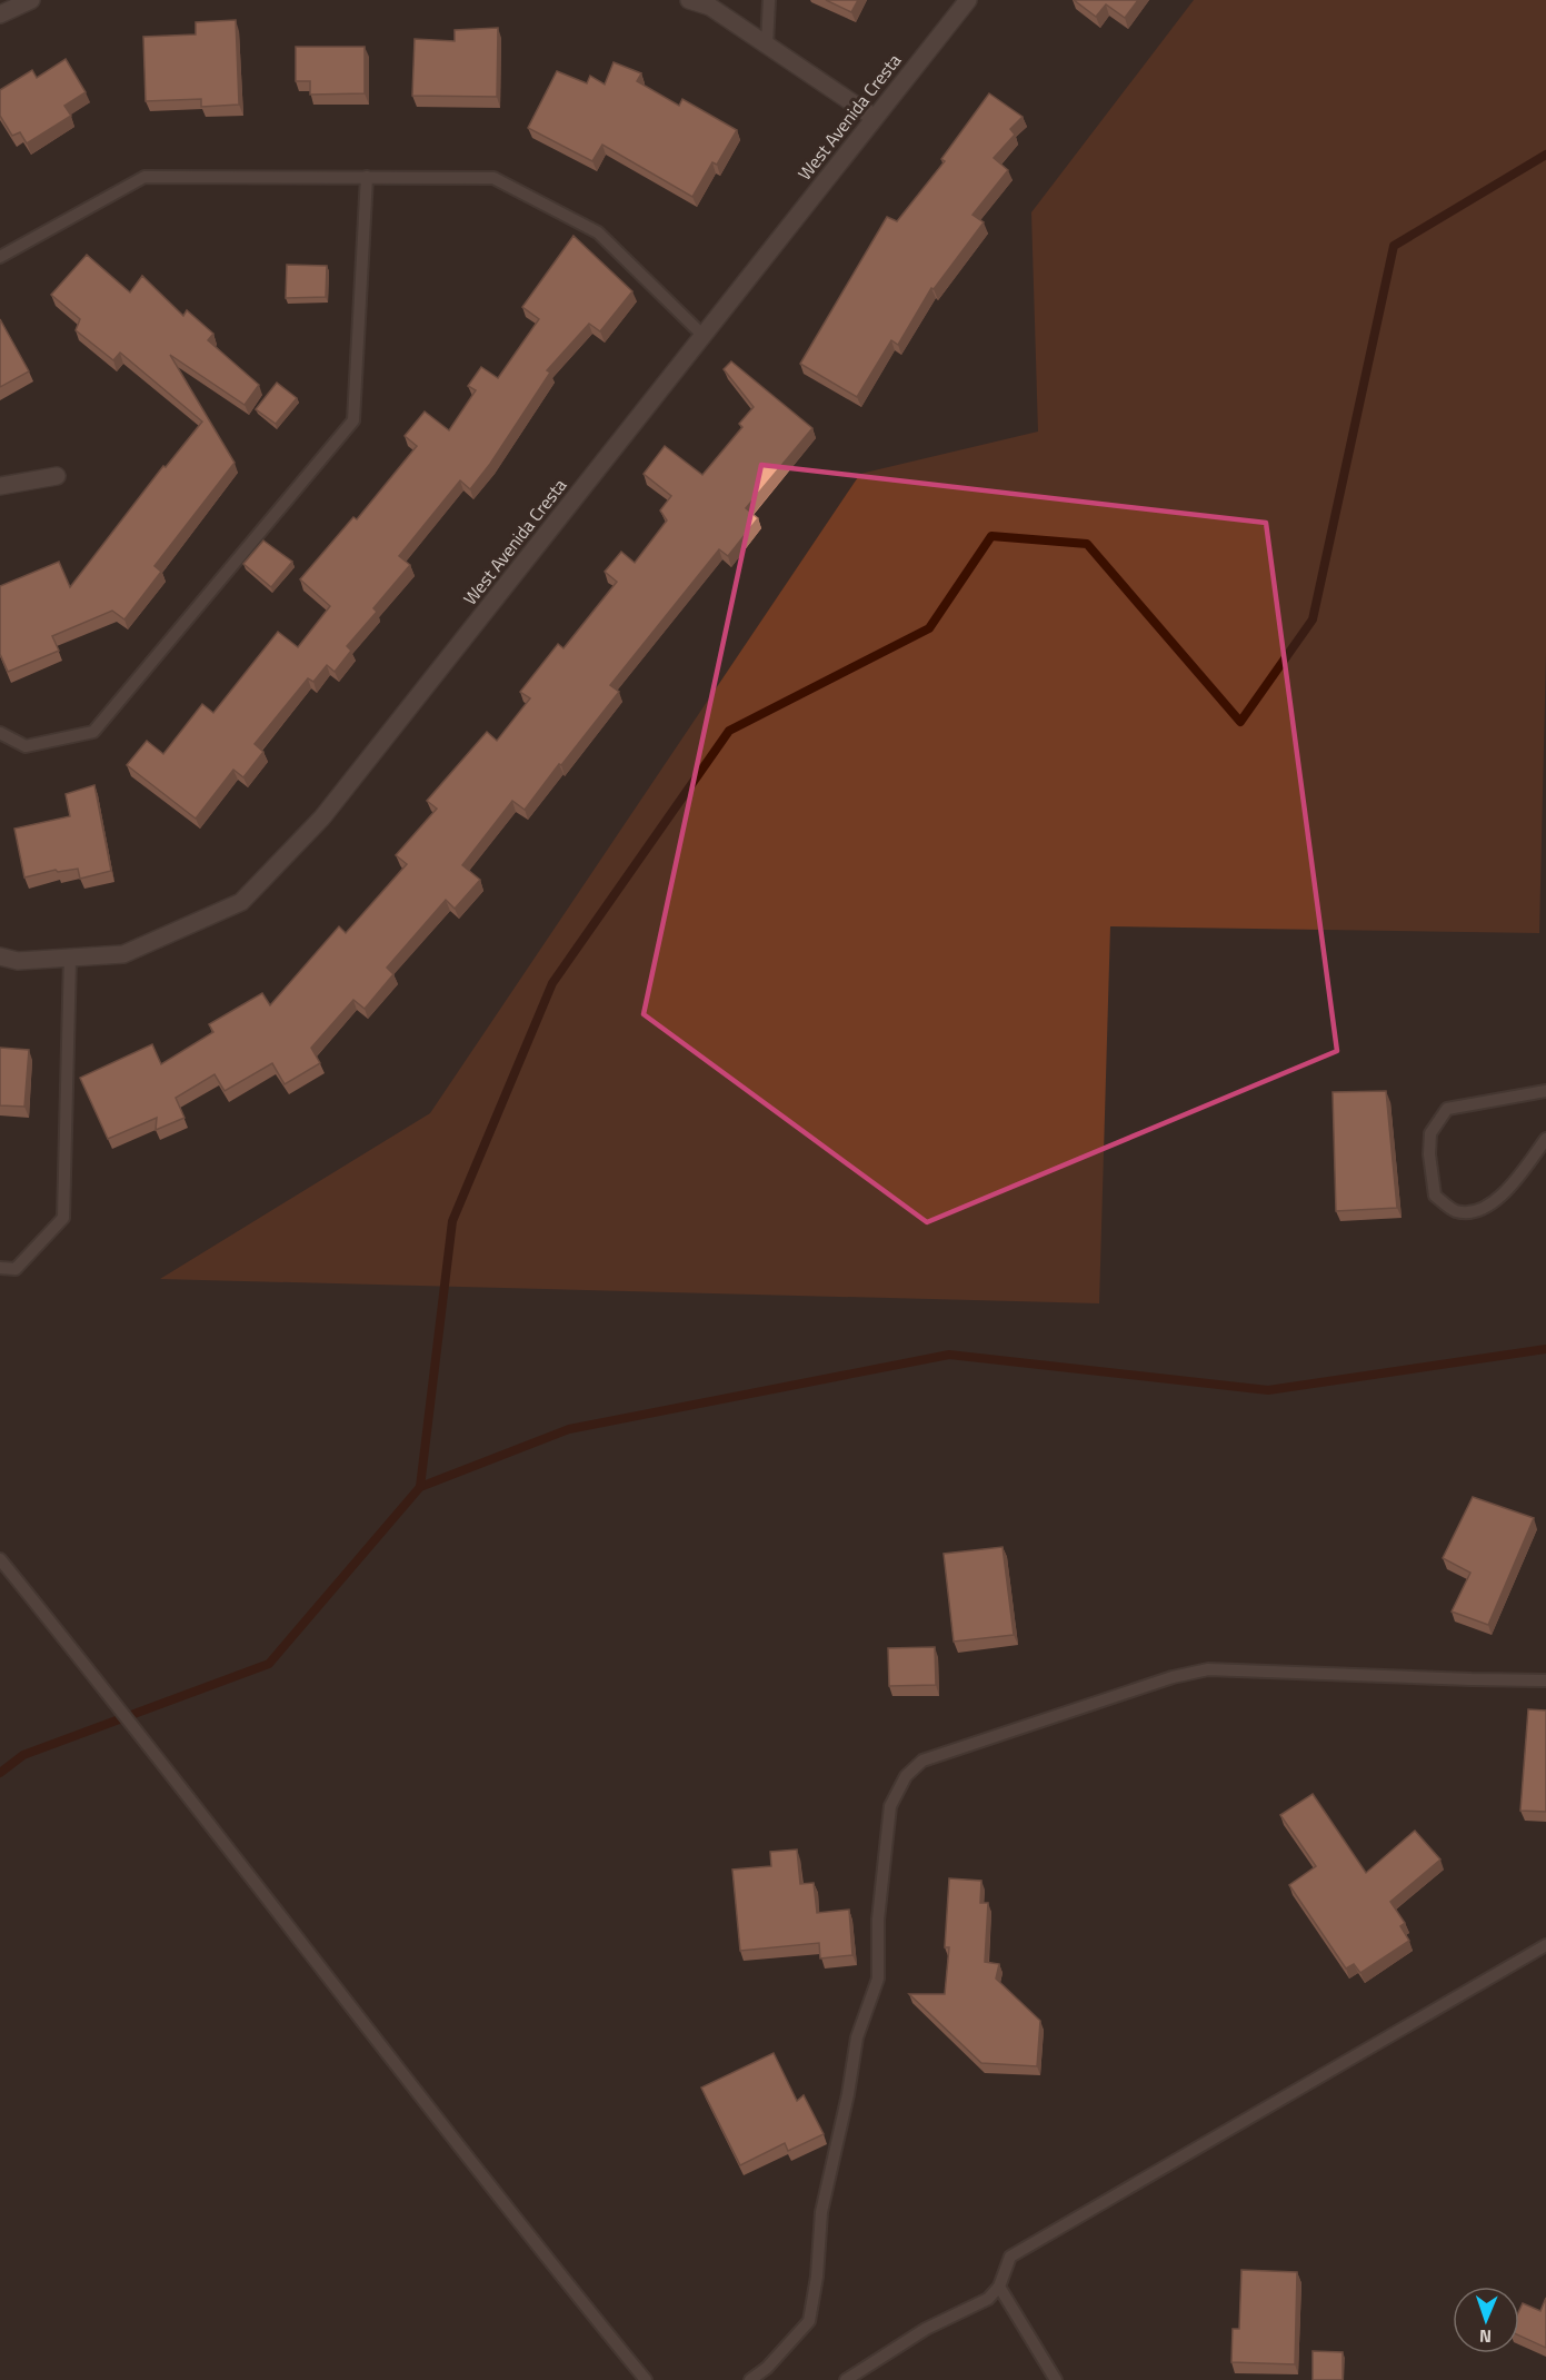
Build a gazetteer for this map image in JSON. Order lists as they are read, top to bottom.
{
  "streets": {
    "street": ["West Avenida Cresta"]
  },
  "north": "bottom"
}
